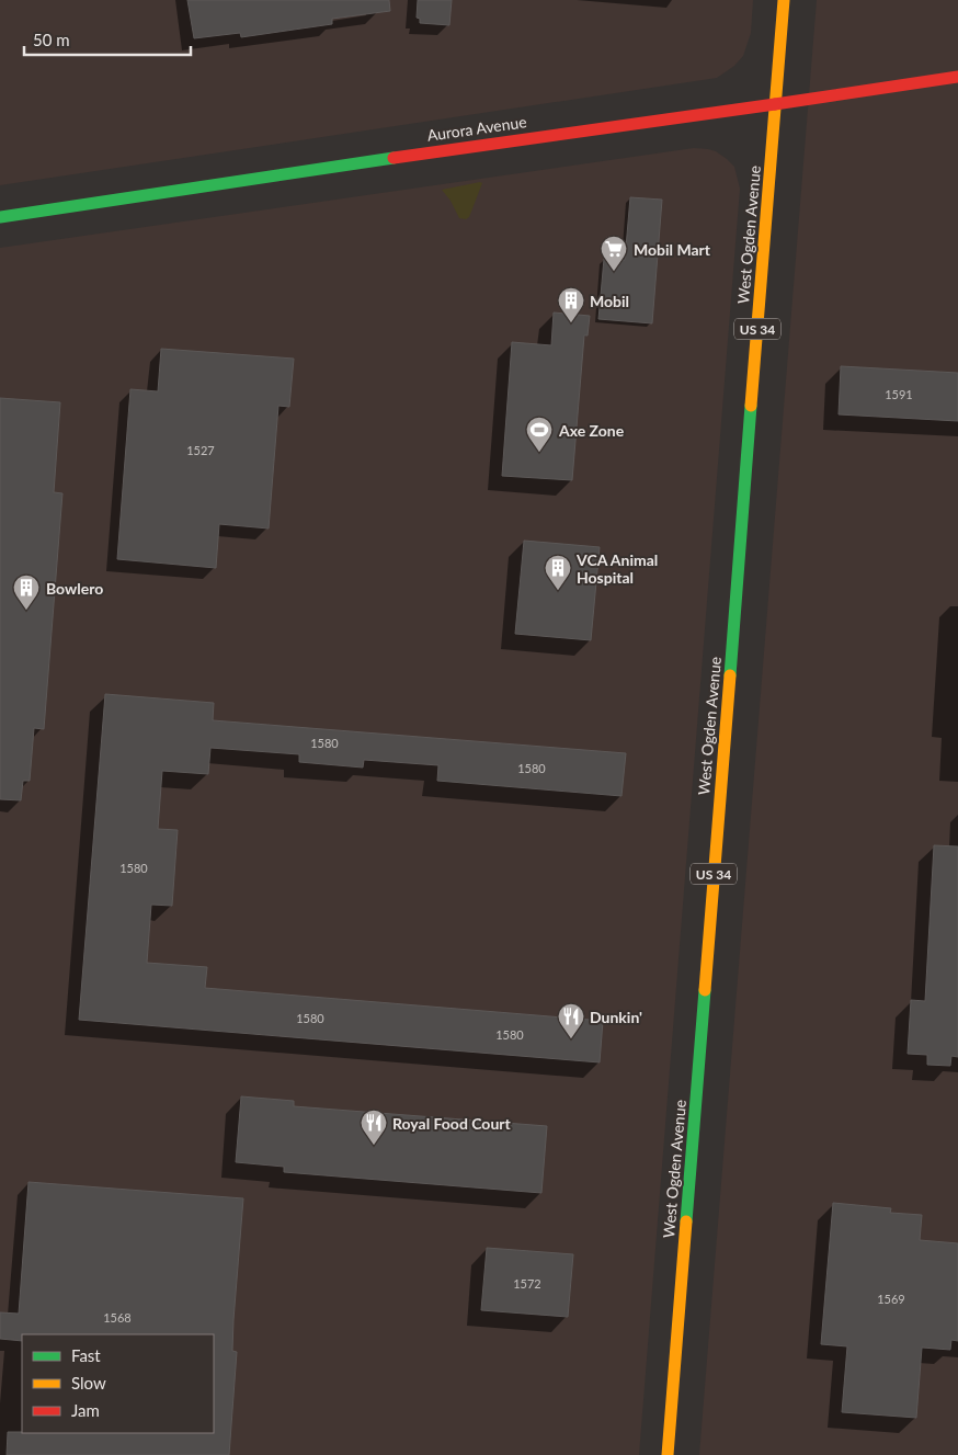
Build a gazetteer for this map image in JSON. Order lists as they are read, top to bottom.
{
  "streets": {
    "main road": ["Aurora Avenue", "West Ogden Avenue", "US 34"]
  },
  "crossings": [
    ["Aurora Avenue", "West Ogden Avenue"]
  ],
  "places": {
    "supermarket": ["Mobil Mart"],
    "building": ["Mobil", "VCA Animal Hospital", "Bowlero"],
    "sports": ["Axe Zone"],
    "restaurant": ["Dunkin'", "Royal Food Court"]
  },
  "house_numbers": [
    "1591",
    "1527",
    "1580",
    "1580",
    "1580",
    "1580",
    "1580",
    "1572",
    "1569",
    "1568"
  ],
  "legend": ["Fast", "Slow", "Jam"],
  "scale_bar": "50 m"
}
